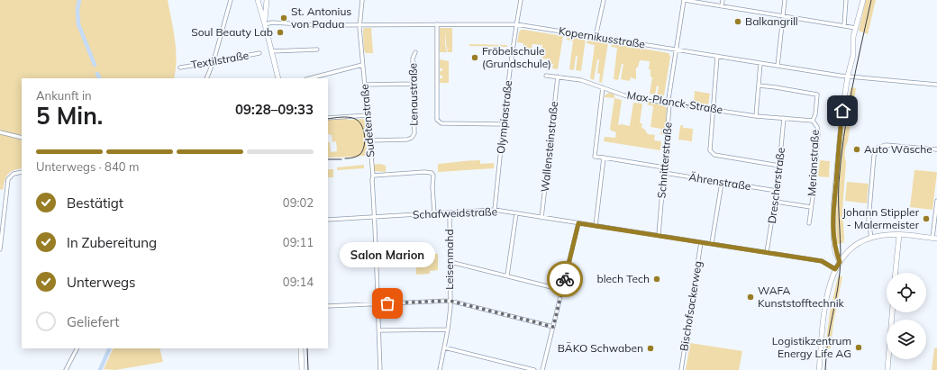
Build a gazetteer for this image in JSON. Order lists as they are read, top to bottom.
{
  "streets": {
    "street": [
      "Kopernikusstraße",
      "Textilstraße",
      "Lenaustraße",
      "Max-Planck-Straße",
      "Olympiastraße",
      "Sudetenstraße",
      "Wallensteinstraße",
      "Schnitterstraße",
      "Merianstraße",
      "Ährenstraße",
      "Drescherstraße",
      "Schafweidstraße",
      "Leisenmahd",
      "Bischofsackerweg"
    ]
  },
  "crossings": [
    ["Kopernikusstraße", "Olympiastraße"],
    ["Kopernikusstraße", "Sudetenstraße"],
    ["Kopernikusstraße", "Schnitterstraße"],
    ["Lenaustraße", "Sudetenstraße"],
    ["Max-Planck-Straße", "Wallensteinstraße"],
    ["Max-Planck-Straße", "Schnitterstraße"],
    ["Max-Planck-Straße", "Merianstraße"],
    ["Max-Planck-Straße", "Drescherstraße"],
    ["Olympiastraße", "Schafweidstraße"],
    ["Sudetenstraße", "Schafweidstraße"],
    ["Wallensteinstraße", "Schafweidstraße"],
    ["Schnitterstraße", "Ährenstraße"],
    ["Schnitterstraße", "Schafweidstraße"],
    ["Merianstraße", "Drescherstraße"],
    ["Ährenstraße", "Drescherstraße"],
    ["Drescherstraße", "Schafweidstraße"],
    ["Schafweidstraße", "Leisenmahd"],
    ["Schafweidstraße", "Bischofsackerweg"]
  ],
  "places": [
    "St. Antonius von Padua",
    "Balkangrill",
    "Soul Beauty Lab",
    "Fröbelschule (Grundschule)",
    "Auto Wäsche",
    "Johann Stippler - Malermeister",
    "blech Tech",
    "WAFA Kunststofftechnik",
    "Salon Marion",
    "Logistikzentrum Energy Life AG",
    "BÄKO Schwaben"
  ],
  "page": {
    "heading": ["5 Min.", "Ankunft in", "09:28–09:33"],
    "bar": "Unterwegs · 840 m",
    "list": [
      ["Bestätigt", "09:02"],
      ["In Zubereitung", "09:11"],
      ["Unterwegs", "09:14"],
      "Geliefert"
    ],
    "bubble": "Salon Marion"
  }
}
